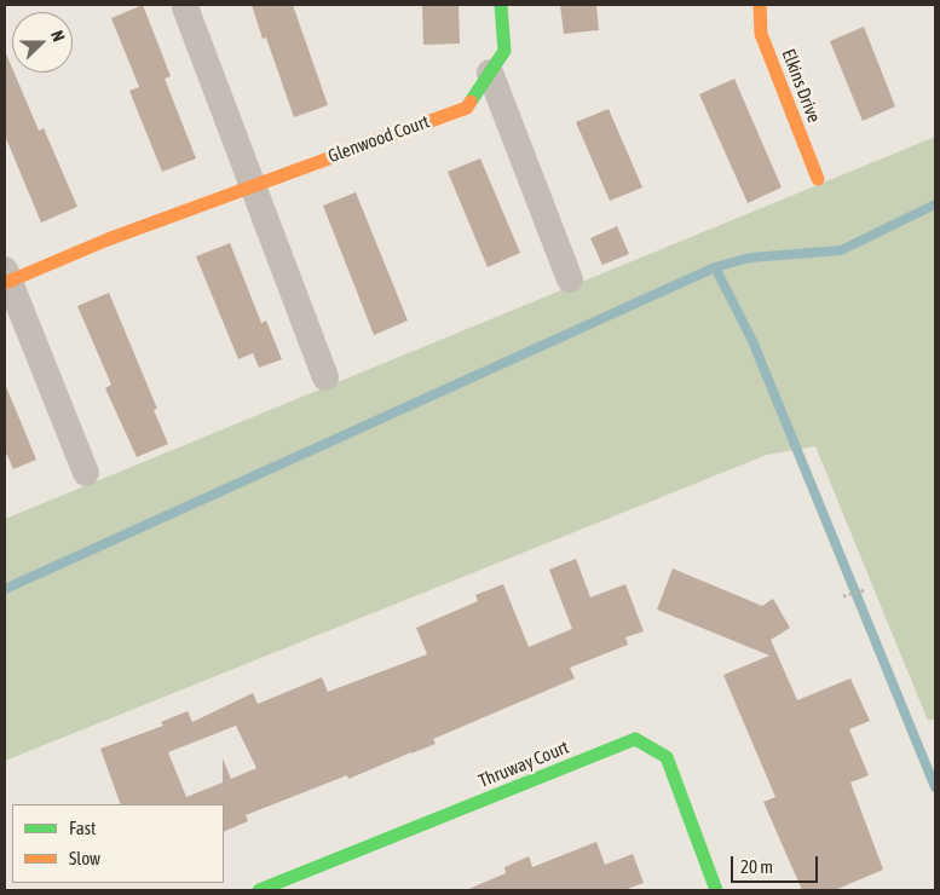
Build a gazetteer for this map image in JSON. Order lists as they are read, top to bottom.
{
  "streets": {
    "street": ["Elkins Drive", "Glenwood Court", "Thruway Court"]
  },
  "legend": ["Fast", "Slow"],
  "scale_bar": "20 m",
  "north": "right"
}
